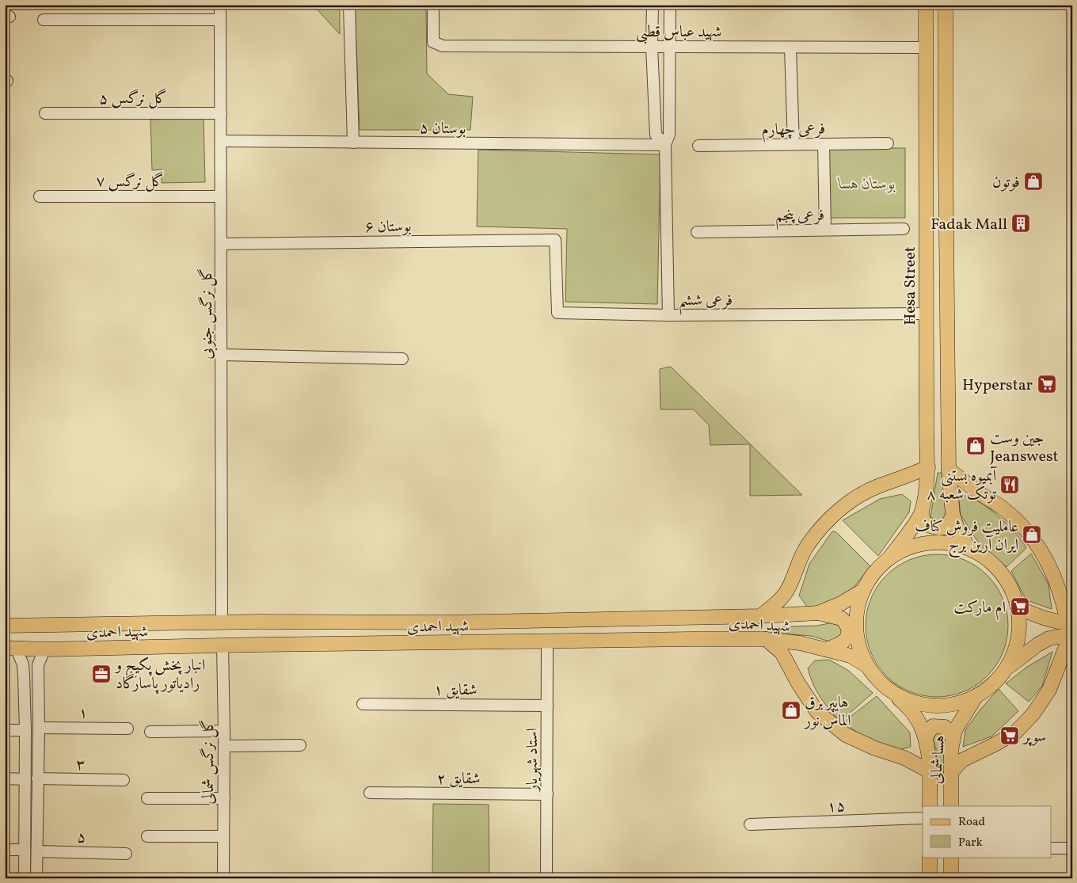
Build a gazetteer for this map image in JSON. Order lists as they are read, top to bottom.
{
  "streets": {
    "main road": ["Hesa Street", "شهید احمدی", "هسا شمالی"],
    "street": [
      "شهید عباس قطبی",
      "گل نرگس ۵",
      "بوستان ۵",
      "فرعی چهارم",
      "گل نرگس ۷",
      "فرعی پنجم",
      "بوستان ۶",
      "فرعی ششم",
      "گل نرگس جنوبی",
      "شقایق ۱",
      "۱",
      "استاد شهریار",
      "گل نرگس شمالی",
      "۳",
      "شقایق ۲",
      "۱۵",
      "۵"
    ]
  },
  "crossings": [
    ["شهید عباس قطبی", "Hesa Street"],
    ["گل نرگس ۵", "گل نرگس جنوبی"],
    ["بوستان ۵", "گل نرگس جنوبی"],
    ["گل نرگس ۷", "گل نرگس جنوبی"],
    ["بوستان ۶", "فرعی ششم"],
    ["بوستان ۶", "گل نرگس جنوبی"],
    ["Hesa Street", "فرعی ششم"],
    ["گل نرگس جنوبی", "شهید احمدی"],
    ["شهید احمدی", "استاد شهریار"],
    ["شهید احمدی", "گل نرگس شمالی"],
    ["شقایق ۱", "استاد شهریار"],
    ["استاد شهریار", "شقایق ۲"]
  ],
  "parks": ["بوستان هسا"],
  "places": {
    "shop": [
      "فوتون",
      "جین وست Jeanswest",
      "عاملیت فروش کناف ایران آرین برج",
      "هایپر برق الماس نور"
    ],
    "building": ["Fadak Mall"],
    "supermarket": ["Hyperstar", "ام مارکت", "سوپر"],
    "restaurant": ["آبمیوه بستنی توتک شعبه ۸"],
    "office": ["انبار پخش پکیج و رادیاتور پاسارگاد"]
  },
  "legend": ["Road", "Park"]
}
